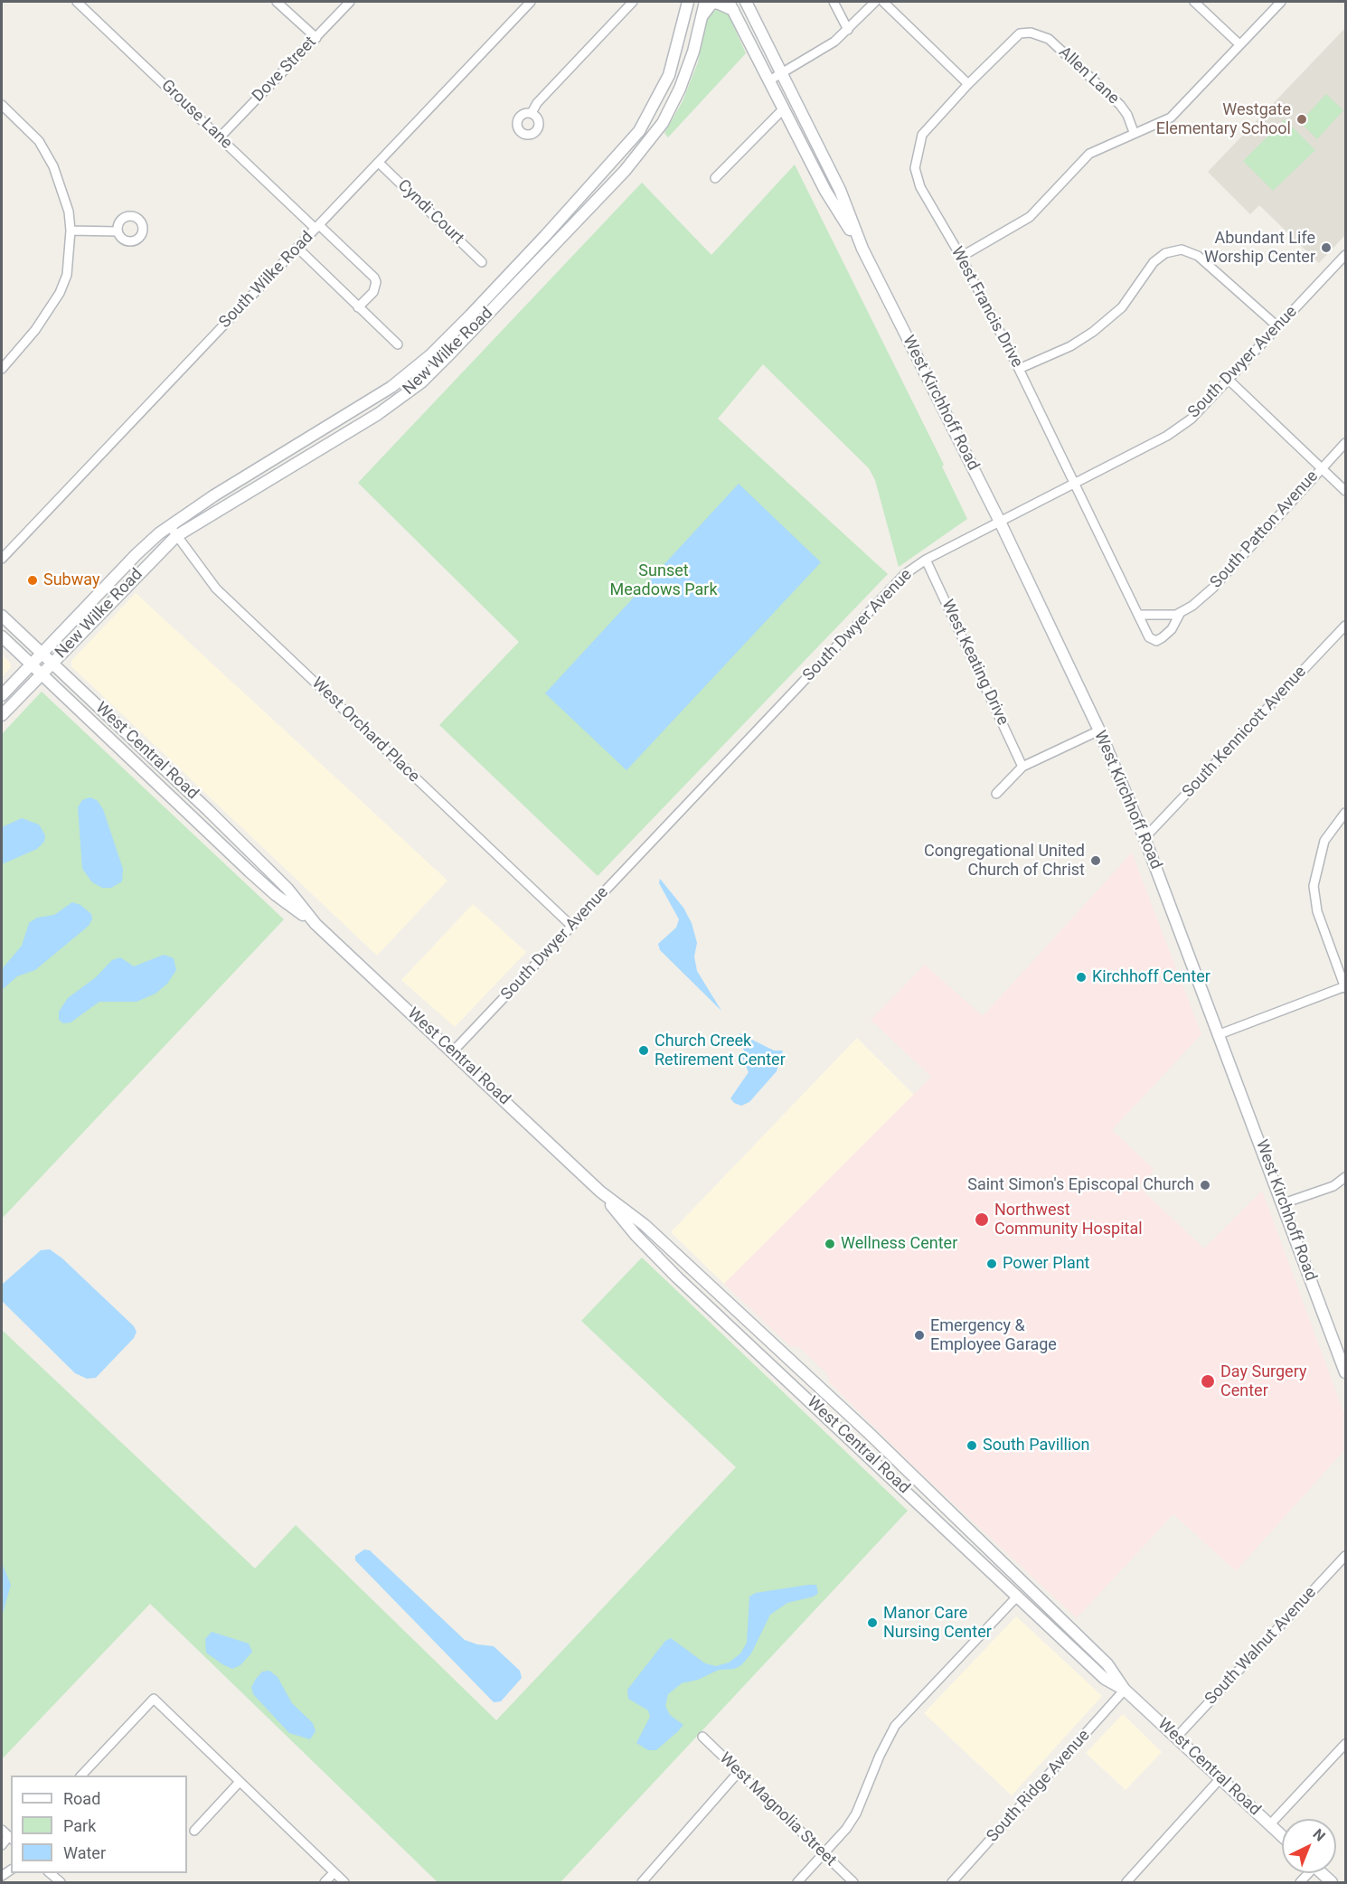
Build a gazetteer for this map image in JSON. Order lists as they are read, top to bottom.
{
  "streets": {
    "main road": ["New Wilke Road", "West Kirchhoff Road", "West Central Road"],
    "street": [
      "Dove Street",
      "Allen Lane",
      "Grouse Lane",
      "Cyndi Court",
      "South Wilke Road",
      "West Francis Drive",
      "South Dwyer Avenue",
      "South Patton Avenue",
      "West Keating Drive",
      "West Orchard Place",
      "South Kennicott Avenue",
      "South Walnut Avenue",
      "South Ridge Avenue",
      "West Magnolia Street"
    ]
  },
  "crossings": [
    ["Dove Street", "Grouse Lane"],
    ["Allen Lane", "West Francis Drive"],
    ["Grouse Lane", "South Wilke Road"],
    ["Cyndi Court", "South Wilke Road"],
    ["West Francis Drive", "South Dwyer Avenue"],
    ["West Francis Drive", "South Patton Avenue"],
    ["New Wilke Road", "West Orchard Place"],
    ["New Wilke Road", "West Central Road"],
    ["South Dwyer Avenue", "West Kirchhoff Road"],
    ["South Dwyer Avenue", "West Keating Drive"],
    ["South Dwyer Avenue", "West Orchard Place"],
    ["South Dwyer Avenue", "West Central Road"],
    ["West Kirchhoff Road", "South Kennicott Avenue"],
    ["West Central Road", "South Walnut Avenue"],
    ["West Central Road", "South Ridge Avenue"]
  ],
  "parks": ["Sunset Meadows Park"],
  "places": [
    "Westgate Elementary School",
    "Abundant Life Worship Center",
    "Subway",
    "Congregational United Church of Christ",
    "Kirchhoff Center",
    "Church Creek Retirement Center",
    "Saint Simon's Episcopal Church",
    "Northwest Community Hospital",
    "Wellness Center",
    "Power Plant",
    "Emergency & Employee Garage",
    "Day Surgery Center",
    "South Pavillion",
    "Manor Care Nursing Center"
  ],
  "legend": ["Road", "Park", "Water"],
  "north": "top right"
}
